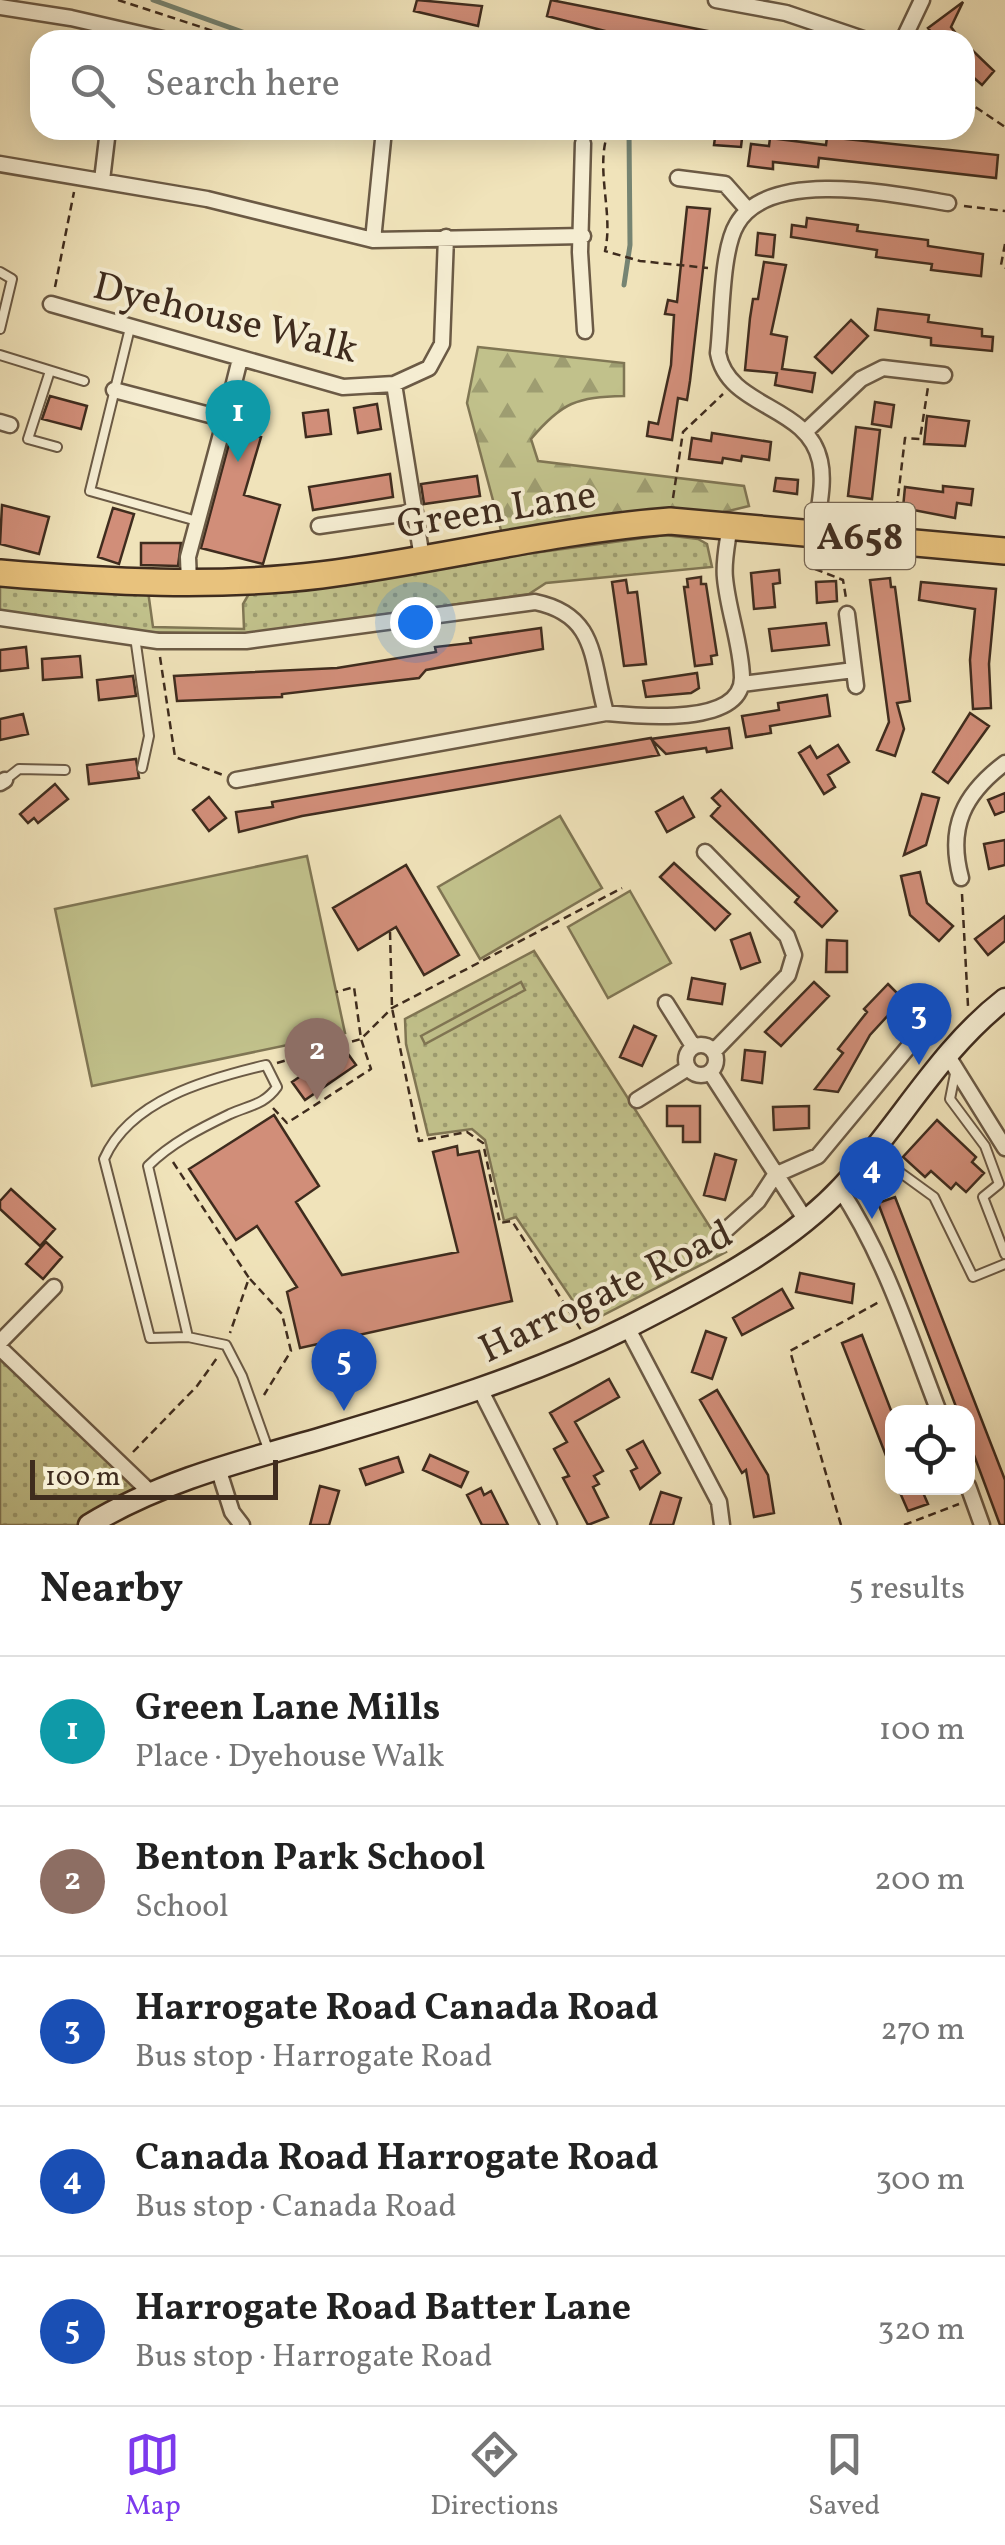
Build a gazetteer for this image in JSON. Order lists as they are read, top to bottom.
{
  "streets": {
    "highway": ["Green Lane", "A658"],
    "main road": ["Harrogate Road"],
    "street": ["Dyehouse Walk"]
  },
  "scale_bar": "100 m",
  "page": {
    "search": "Search here",
    "pins": [
      "1",
      "3",
      "2",
      "4",
      "5"
    ],
    "scale": "100 m",
    "heading": ["Nearby", "5 results"],
    "list": [
      {
        "mark": "1",
        "name": "Green Lane Mills",
        "note": "Place · Dyehouse Walk",
        "value": "100 m"
      },
      {
        "mark": "2",
        "name": "Benton Park School",
        "note": "School",
        "value": "200 m"
      },
      {
        "mark": "3",
        "name": "Harrogate Road Canada Road",
        "note": "Bus stop · Harrogate Road",
        "value": "270 m"
      },
      {
        "mark": "4",
        "name": "Canada Road Harrogate Road",
        "note": "Bus stop · Canada Road",
        "value": "300 m"
      },
      {
        "mark": "5",
        "name": "Harrogate Road Batter Lane",
        "note": "Bus stop · Harrogate Road",
        "value": "320 m"
      }
    ],
    "nav": ["Map", "Directions", "Saved"]
  }
}
